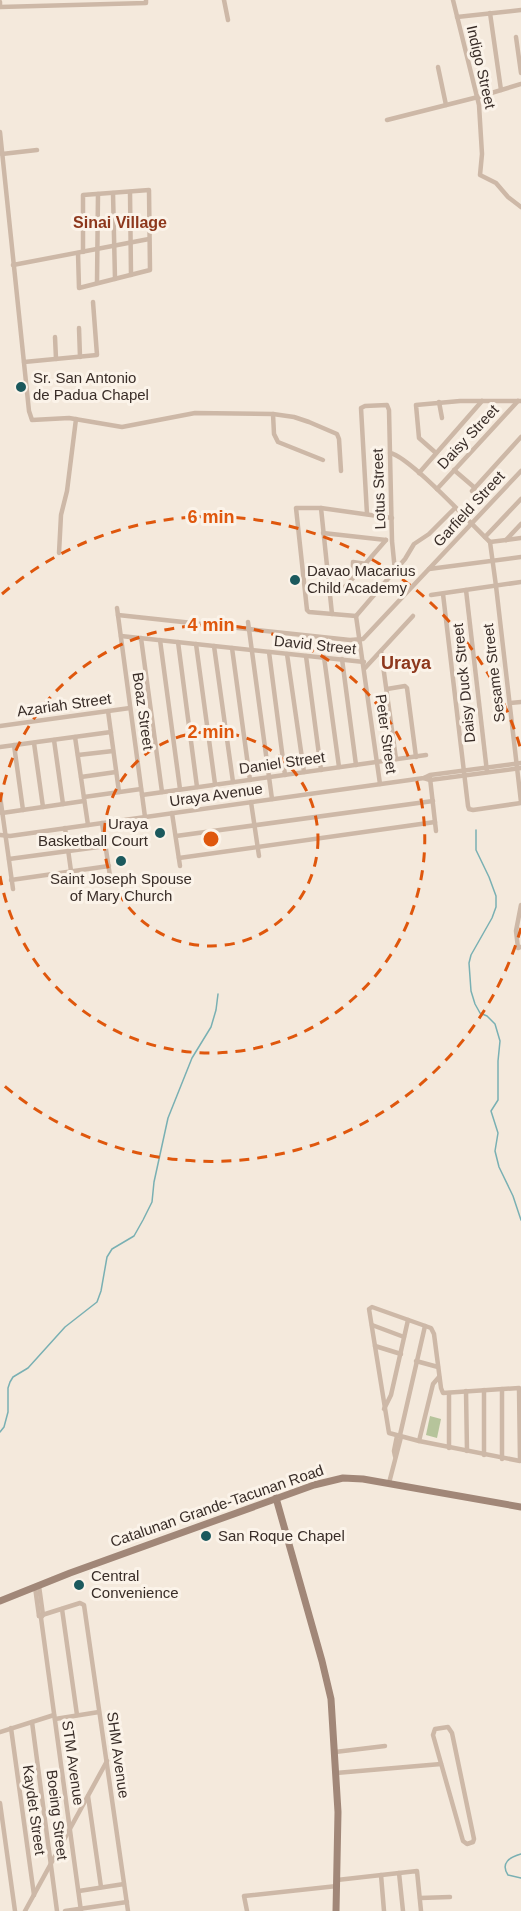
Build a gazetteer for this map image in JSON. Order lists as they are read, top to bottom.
{
  "streets": {
    "main road": ["Catalunan Grande-Tacunan Road"],
    "street": [
      "Indigo Street",
      "Daisy Street",
      "Lotus Street",
      "Garfield Street",
      "David Street",
      "Sesame Street",
      "Daisy Duck Street",
      "Azariah Street",
      "Boaz Street",
      "Peter Street",
      "Daniel Street",
      "Uraya Avenue",
      "SHM Avenue",
      "STM Avenue",
      "Kaydet Street",
      "Boeing Street"
    ]
  },
  "crossings": [
    ["Garfield Street", "Peter Street"],
    ["David Street", "Boaz Street"],
    ["David Street", "Peter Street"],
    ["Sesame Street", "Daisy Duck Street"],
    ["Sesame Street", "Uraya Avenue"],
    ["Daisy Duck Street", "Uraya Avenue"],
    ["Azariah Street", "Boaz Street"],
    ["Boaz Street", "Daniel Street"],
    ["Boaz Street", "Uraya Avenue"],
    ["Peter Street", "Daniel Street"],
    ["Peter Street", "Uraya Avenue"],
    ["Catalunan Grande-Tacunan Road", "STM Avenue"]
  ],
  "districts": ["Sinai Village", "Uraya"],
  "places": [
    "Sr. San Antonio de Padua Chapel",
    "Davao Macarius Child Academy",
    "Uraya Basketball Court",
    "Saint Joseph Spouse of Mary Church",
    "San Roque Chapel",
    "Central Convenience"
  ],
  "rings": ["6 min", "4 min", "2 min"]
}
